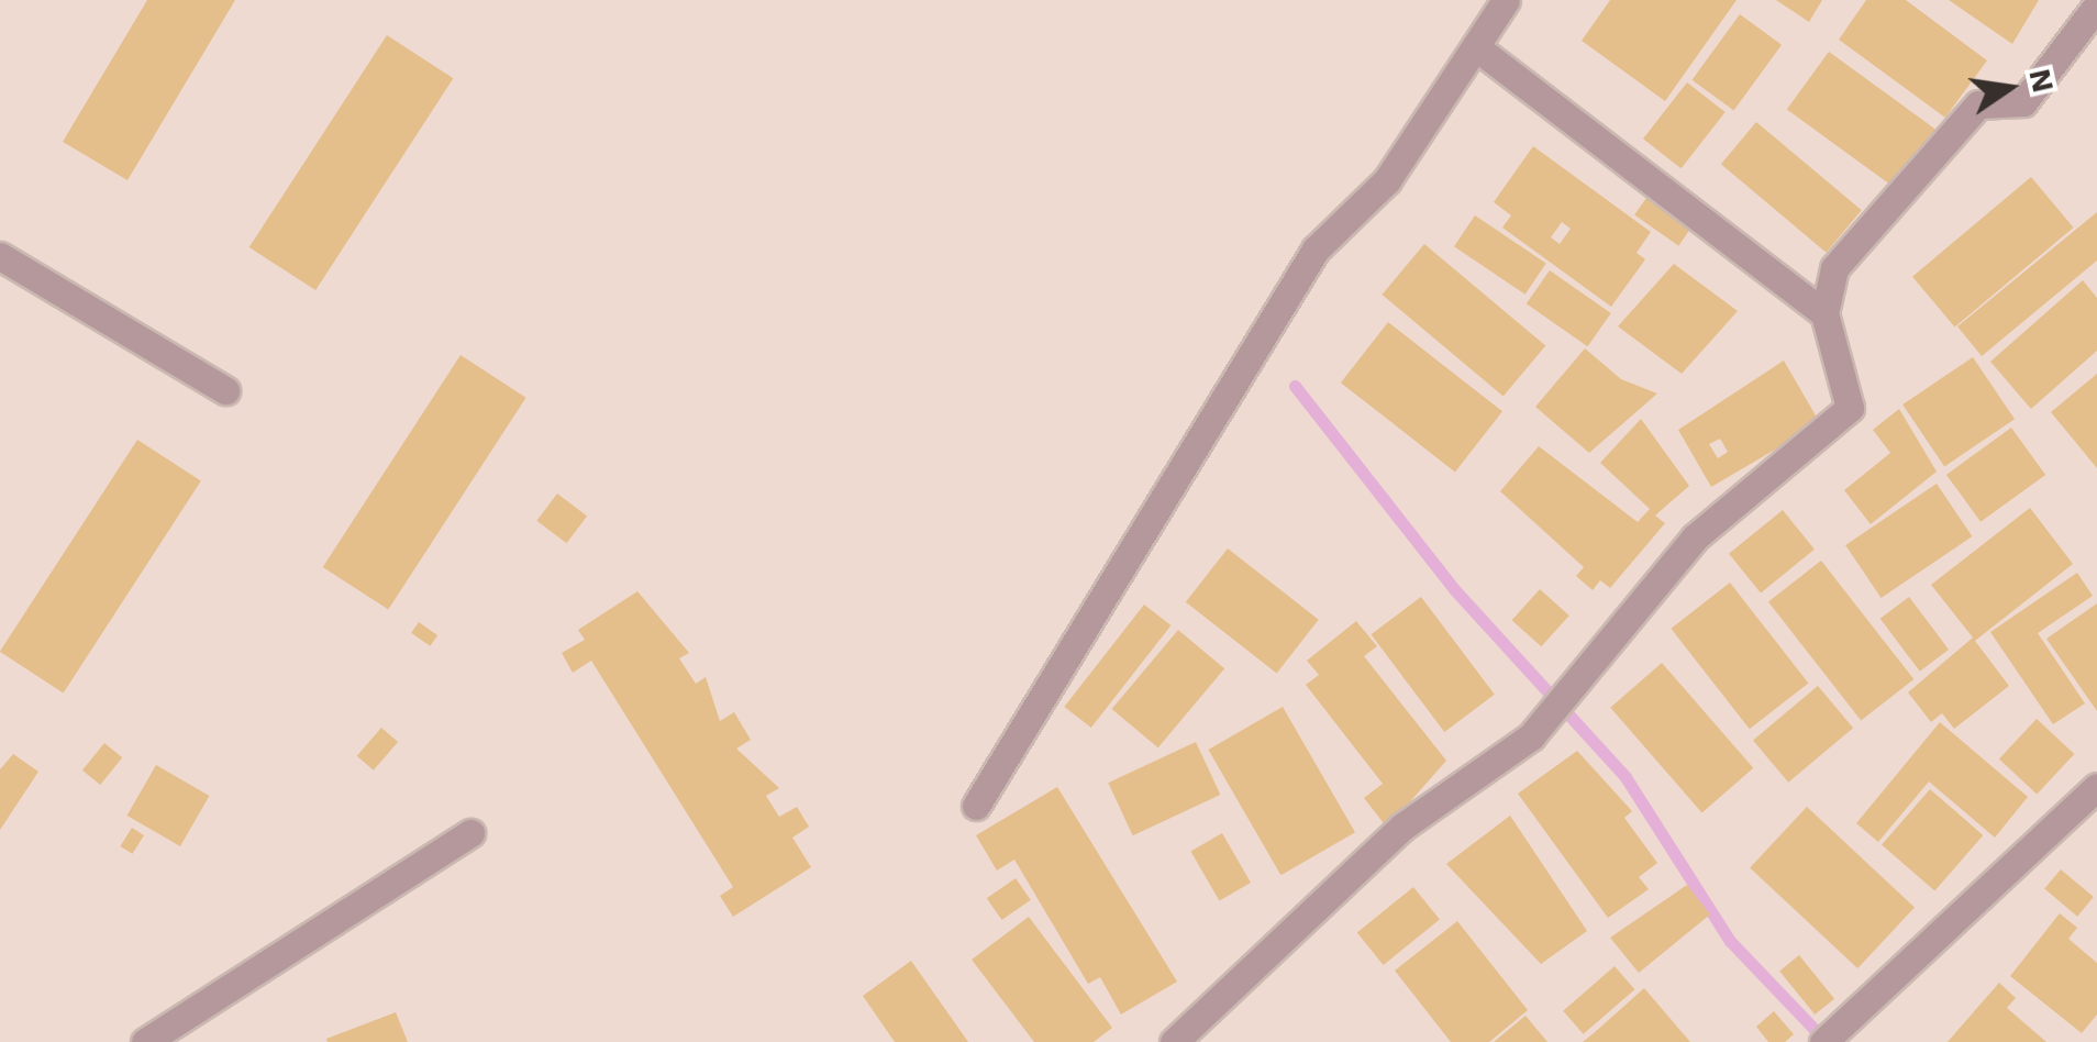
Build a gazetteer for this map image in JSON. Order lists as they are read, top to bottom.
{
  "north": "right"
}
